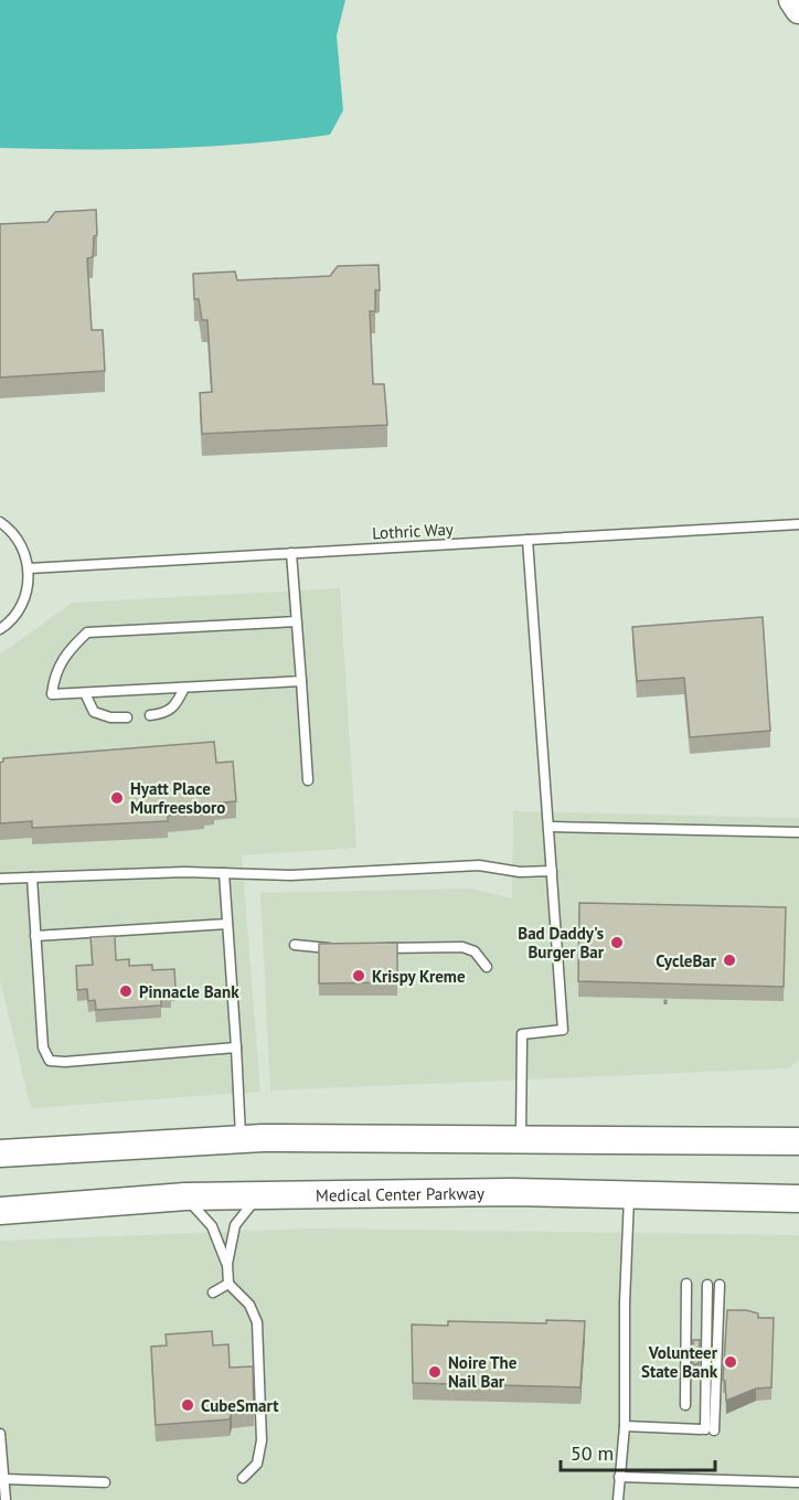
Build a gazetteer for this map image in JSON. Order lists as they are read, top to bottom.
{
  "streets": {
    "main road": ["Medical Center Parkway"],
    "lane": ["Lothric Way"]
  },
  "places": [
    "Hyatt Place Murfreesboro",
    "Bad Daddy's Burger Bar",
    "CycleBar",
    "Krispy Kreme",
    "Pinnacle Bank",
    "Volunteer State Bank",
    "Noire The Nail Bar",
    "CubeSmart"
  ],
  "scale_bar": "50 m"
}
